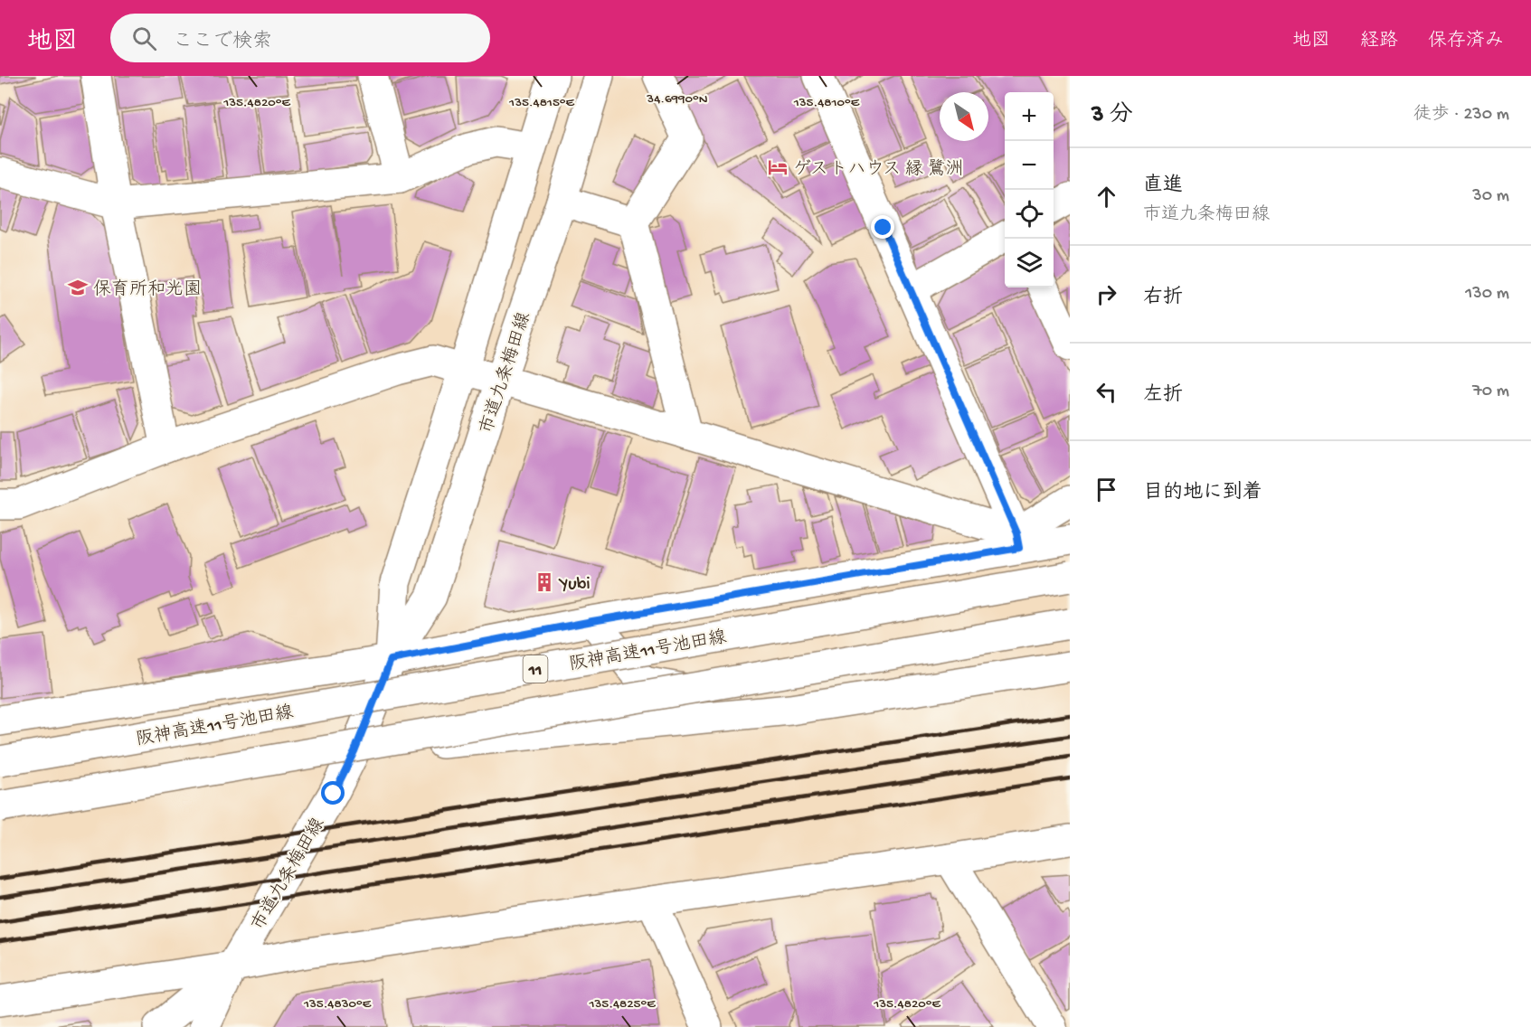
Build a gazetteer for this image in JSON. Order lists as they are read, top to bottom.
{
  "streets": {
    "main road": ["市道九条梅田線", "阪神高速11号池田線", "11"]
  },
  "places": {
    "hotel": ["ゲストハウス 縁 鷺洲"],
    "school or university": ["保育所和光園"],
    "building": ["Yubi"]
  },
  "north": "bottom right",
  "page": {
    "header": "地図",
    "search": "ここで検索",
    "nav": ["地図", "経路", "保存済み"],
    "heading": ["3 分", "徒歩 · 230 m"],
    "map_buttons": ["+", "−"],
    "list": [
      ["直進", "市道九条梅田線", "30 m"],
      ["右折", "130 m"],
      ["左折", "70 m"],
      "目的地に到着"
    ]
  },
  "coordinates": [
    "34.6990°N",
    "135.4820°E",
    "135.4815°E",
    "135.4810°E",
    "135.4830°E",
    "135.4825°E"
  ]
}
